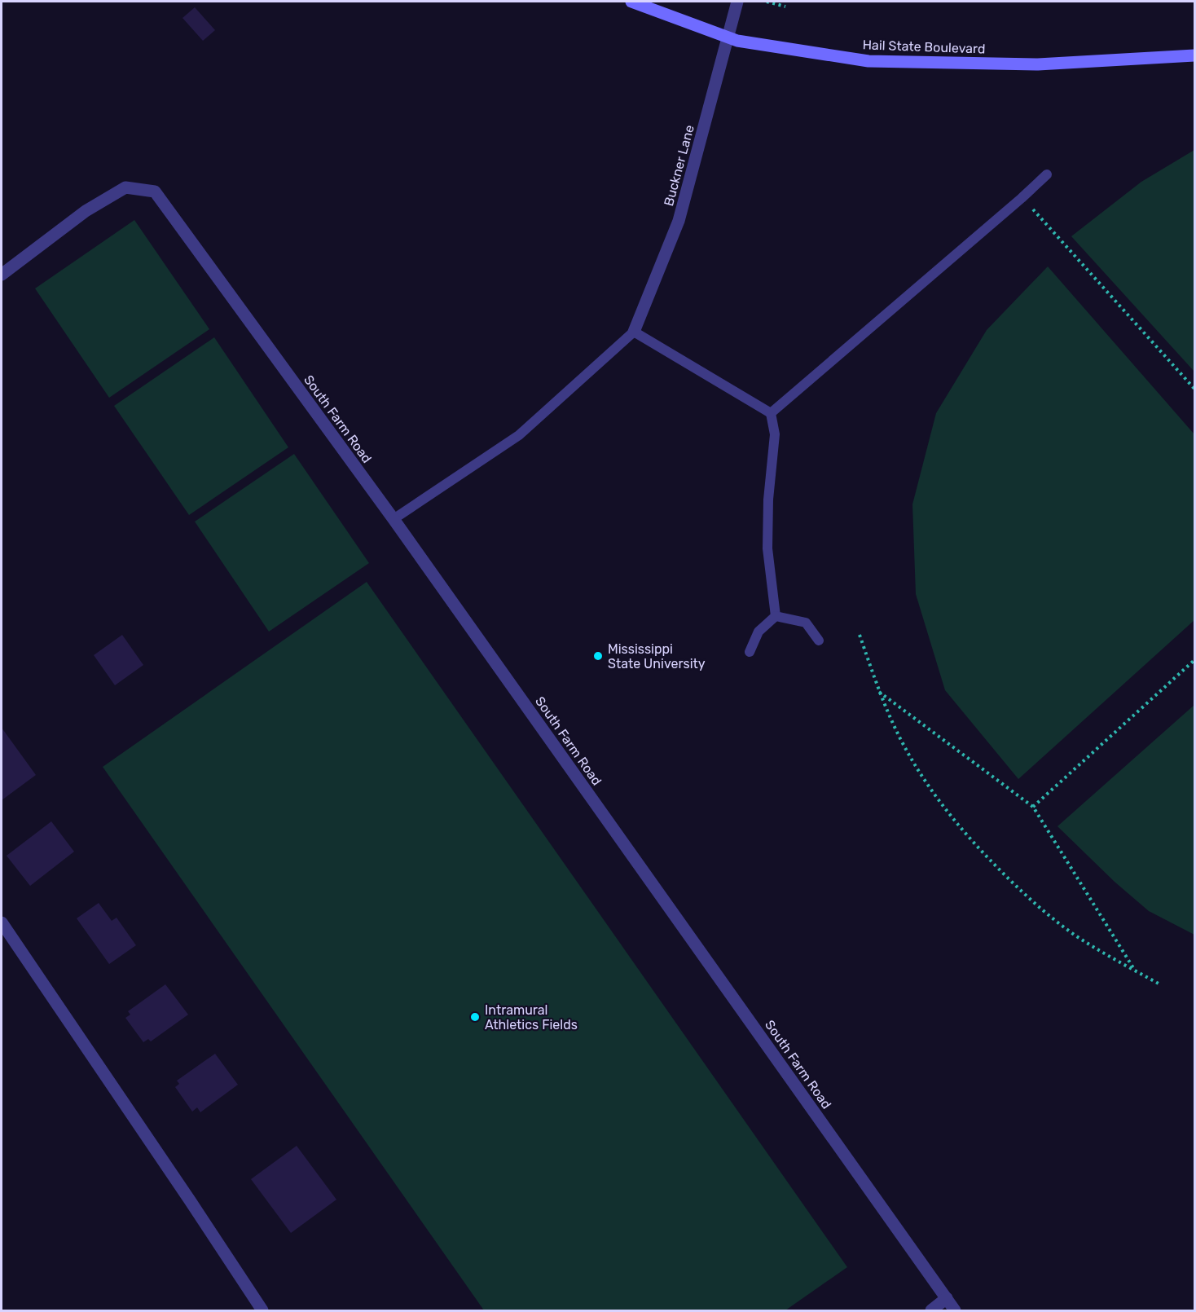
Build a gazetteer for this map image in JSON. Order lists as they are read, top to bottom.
{
  "streets": {
    "street": ["Hail State Boulevard", "Buckner Lane", "South Farm Road"]
  },
  "crossings": [
    ["Hail State Boulevard", "Buckner Lane"]
  ],
  "places": ["Mississippi State University", "Intramural Athletics Fields"]
}
